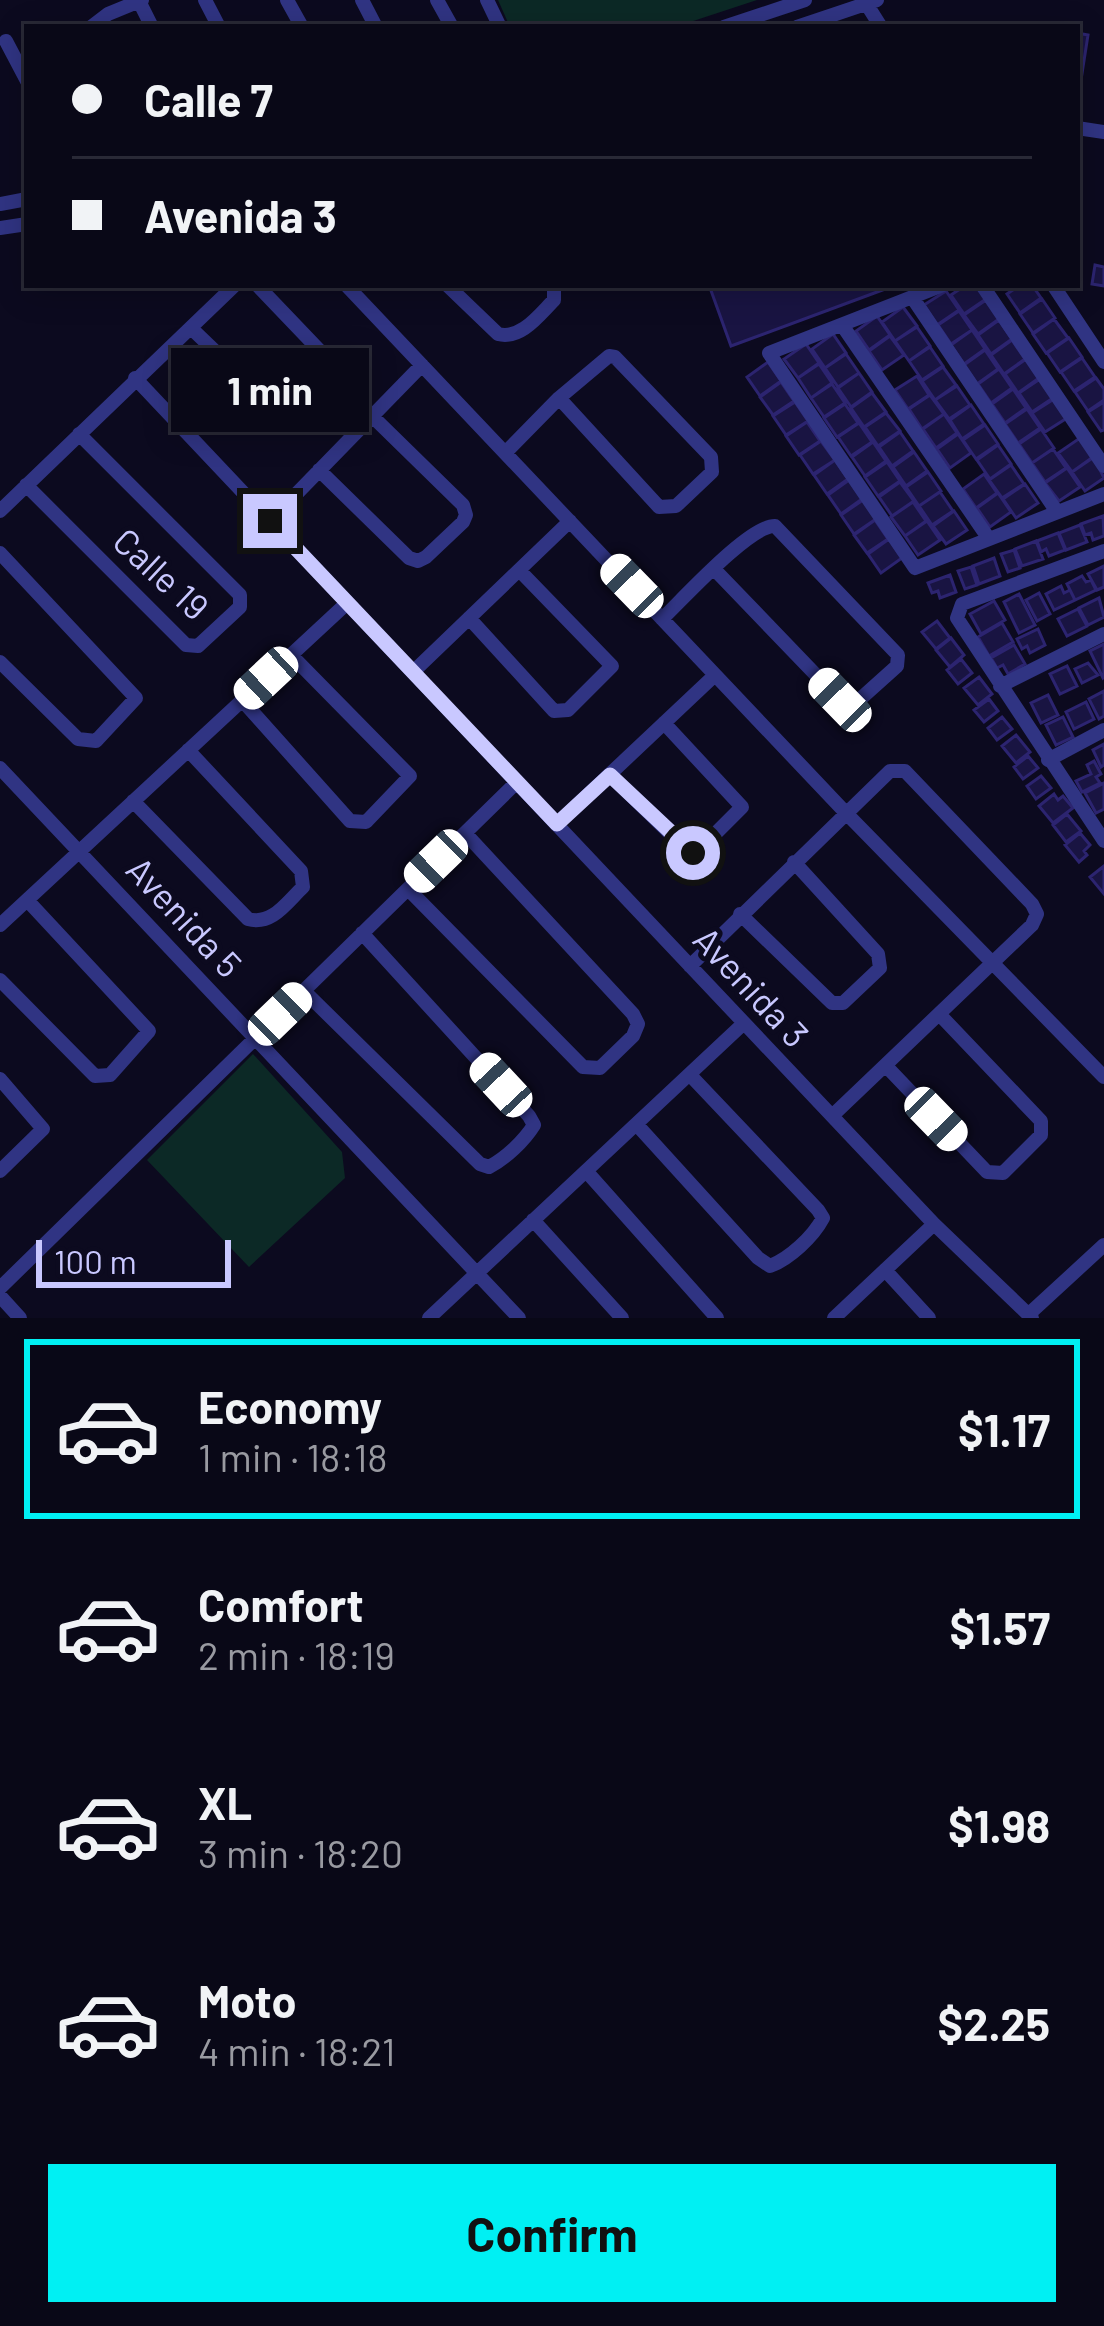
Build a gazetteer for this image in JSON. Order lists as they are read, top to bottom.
{
  "streets": {
    "street": ["Calle 19", "Avenida 5", "Avenida 3"]
  },
  "scale_bar": "100 m",
  "page": {
    "banner": ["Calle 7", "Avenida 3"],
    "bubble": "1 min",
    "scale": "100 m",
    "list": [
      {
        "name": "Economy",
        "note": "1 min · 18:18",
        "value": "$1.17"
      },
      {
        "name": "Comfort",
        "note": "2 min · 18:19",
        "value": "$1.57"
      },
      {
        "name": "XL",
        "note": "3 min · 18:20",
        "value": "$1.98"
      },
      {
        "name": "Moto",
        "note": "4 min · 18:21",
        "value": "$2.25"
      }
    ],
    "buttons": "Confirm"
  }
}
